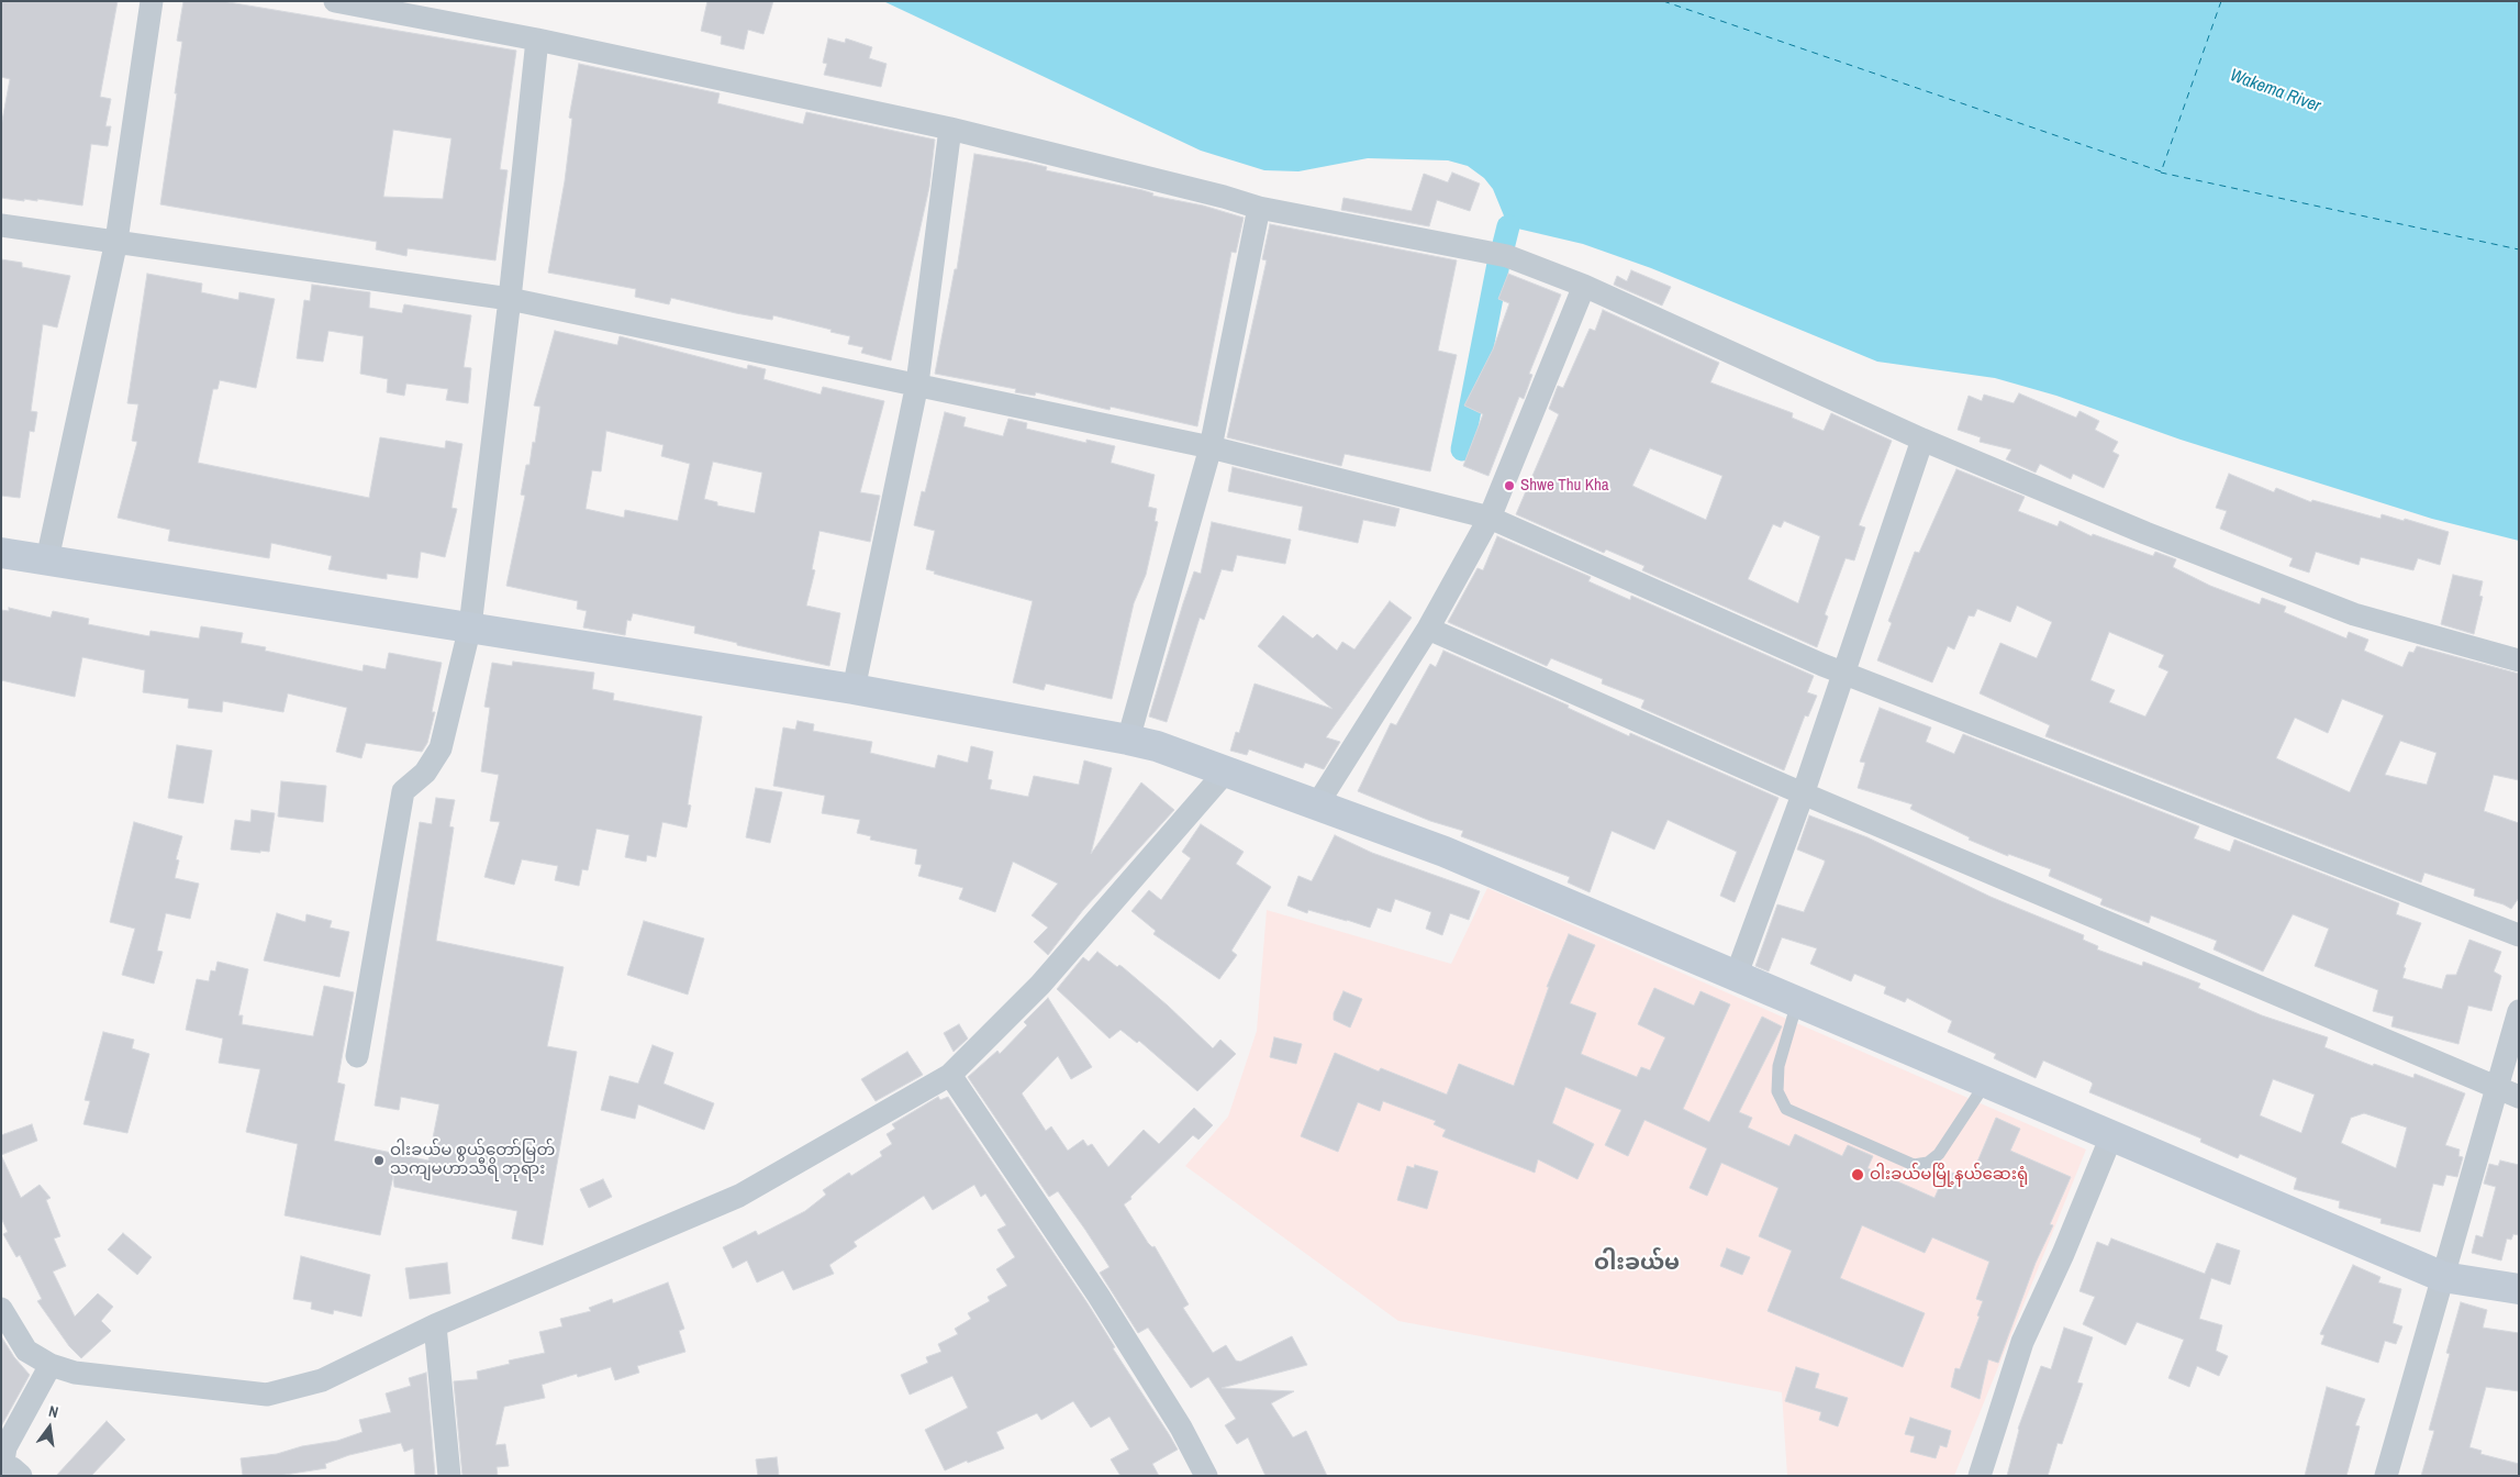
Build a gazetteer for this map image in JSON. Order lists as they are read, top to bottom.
{
  "districts": ["ဝါးခယ်မ"],
  "water": ["Wakema River"],
  "places": ["Shwe Thu Kha", "ဝါးခယ်မ စွယ်တော်မြတ် သကျမဟာသီရိ ဘုရား", "ဝါးခယ်မမြို့နယ်ဆေးရုံ"],
  "north": "top"
}
